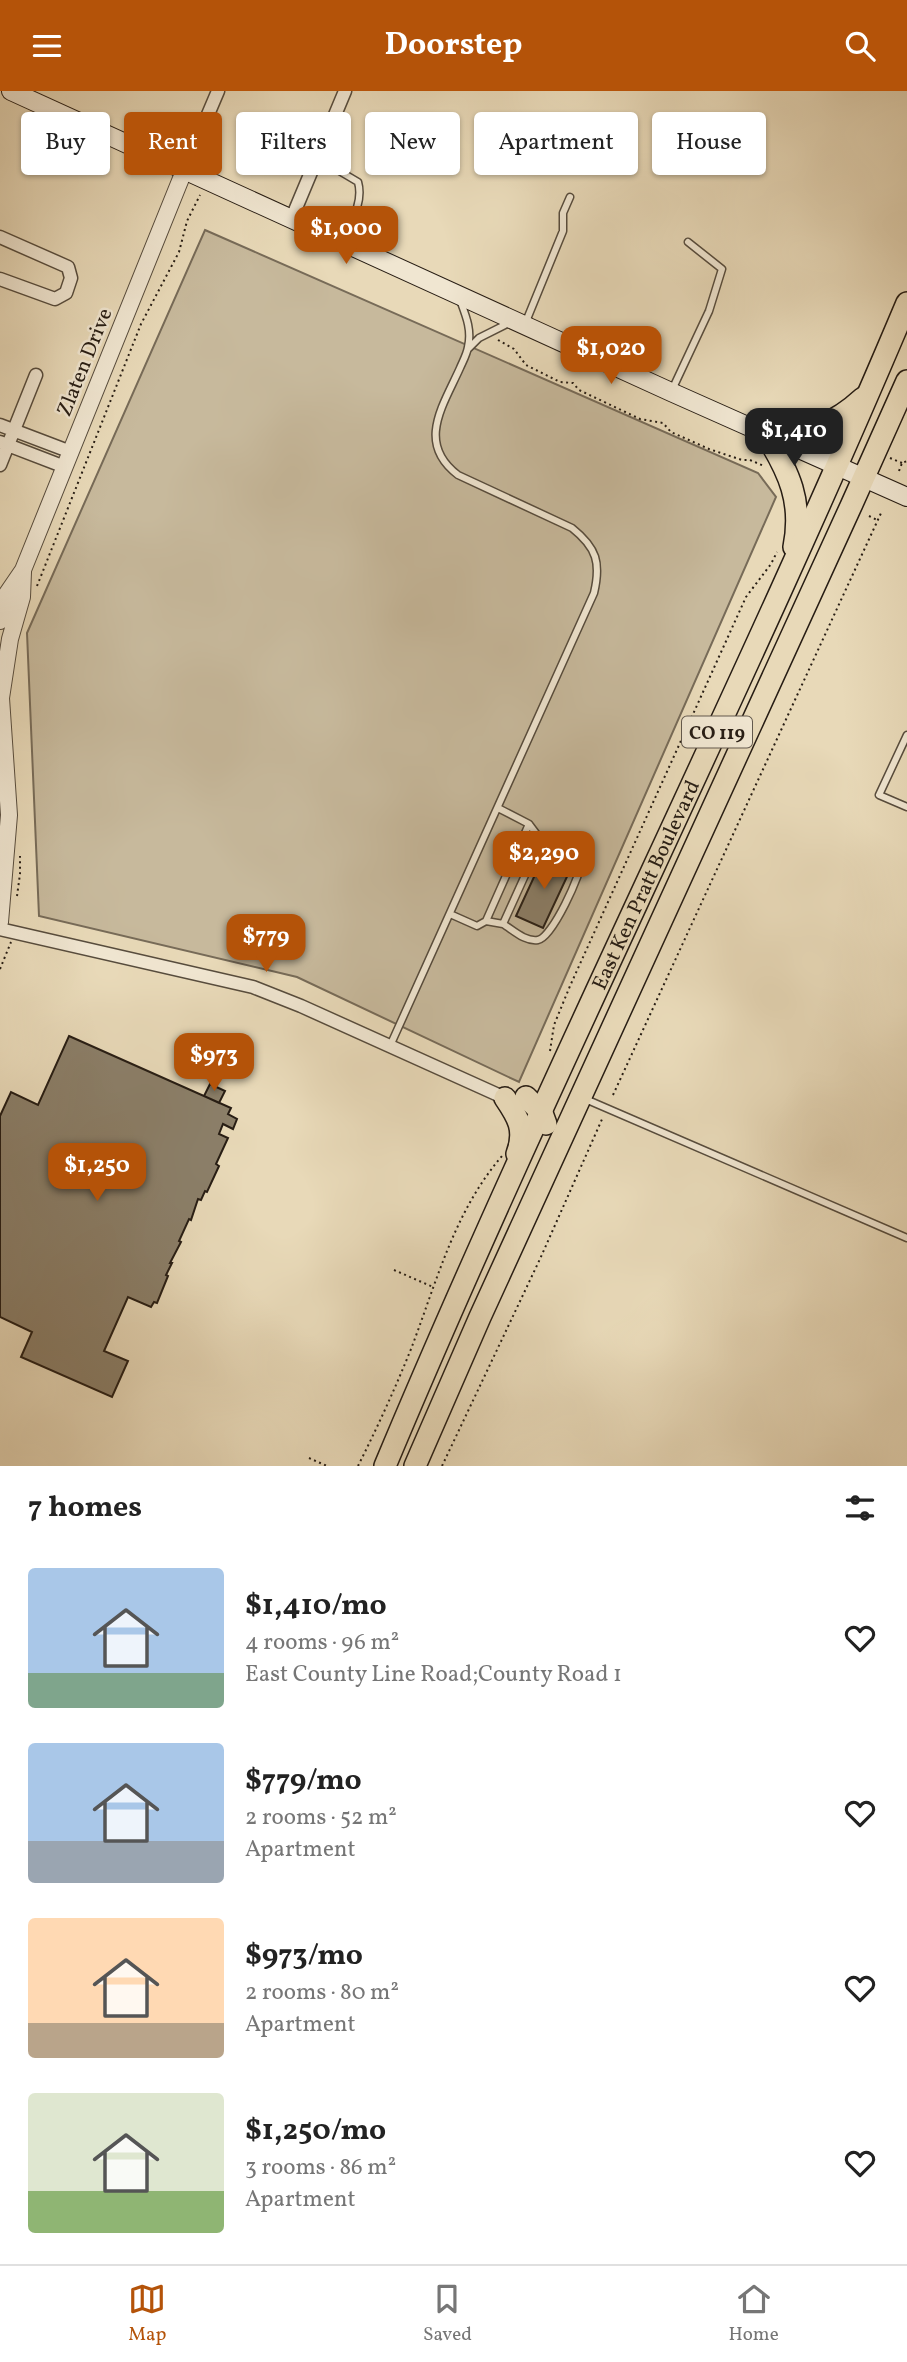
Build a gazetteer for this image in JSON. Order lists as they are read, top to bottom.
{
  "streets": {
    "highway": ["CO 119", "East Ken Pratt Boulevard"],
    "street": ["Zlaten Drive"]
  },
  "page": {
    "header": "Doorstep",
    "chip": [
      "Buy",
      "Rent",
      "Filters",
      "New",
      "Apartment",
      "House"
    ],
    "price": [
      "$1,000",
      "$1,020",
      "$1,410",
      "$2,290",
      "$779",
      "$973",
      "$1,250"
    ],
    "heading": "7 homes",
    "list": [
      {
        "name": "$1,410/mo",
        "note": "4 rooms · 96 m² · East County Line Road;County Road 1"
      },
      {
        "name": "$779/mo",
        "note": "2 rooms · 52 m² · Apartment"
      },
      {
        "name": "$973/mo",
        "note": "2 rooms · 80 m² · Apartment"
      },
      {
        "name": "$1,250/mo",
        "note": "3 rooms · 86 m² · Apartment"
      }
    ],
    "tabs": ["Map", "Saved", "Home"]
  }
}
